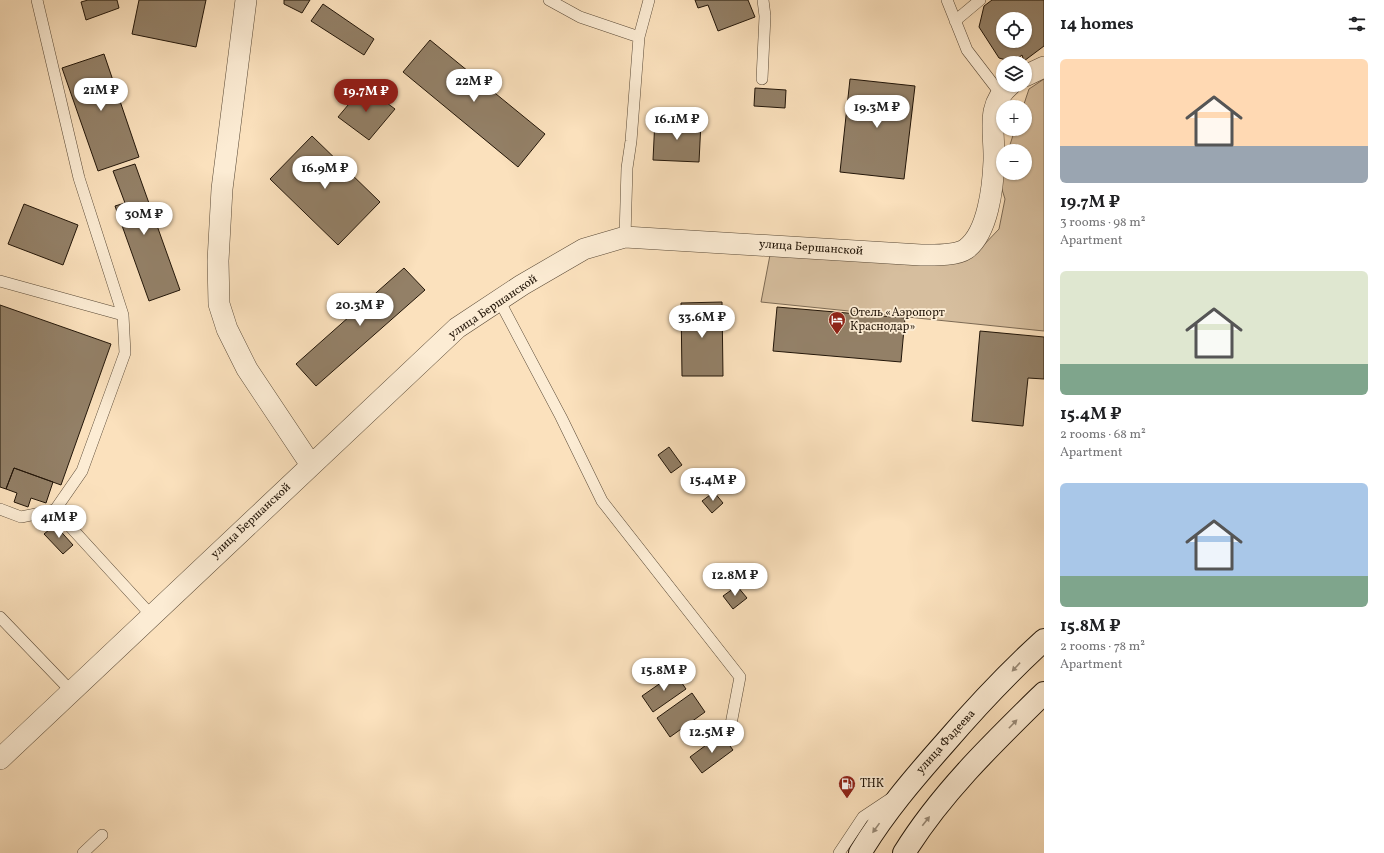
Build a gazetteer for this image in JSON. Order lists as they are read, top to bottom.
{
  "streets": {
    "main road": ["улица Фадеева"],
    "street": ["улица Бершанской"]
  },
  "places": {
    "hotel": ["Отель «Аэропорт Краснодар»"],
    "fuel station": ["ТНК"]
  },
  "page": {
    "heading": "14 homes",
    "map_buttons": ["+", "−"],
    "list": [
      {
        "name": "19.7M ₽",
        "note": "3 rooms · 98 m² · Apartment"
      },
      {
        "name": "15.4M ₽",
        "note": "2 rooms · 68 m² · Apartment"
      },
      {
        "name": "15.8M ₽",
        "note": "2 rooms · 78 m² · Apartment"
      }
    ],
    "price": [
      "22M ₽",
      "21M ₽",
      "19.7M ₽",
      "19.3M ₽",
      "16.1M ₽",
      "16.9M ₽",
      "30M ₽",
      "20.3M ₽",
      "33.6M ₽",
      "15.4M ₽",
      "41M ₽",
      "12.8M ₽",
      "15.8M ₽",
      "12.5M ₽"
    ]
  }
}
